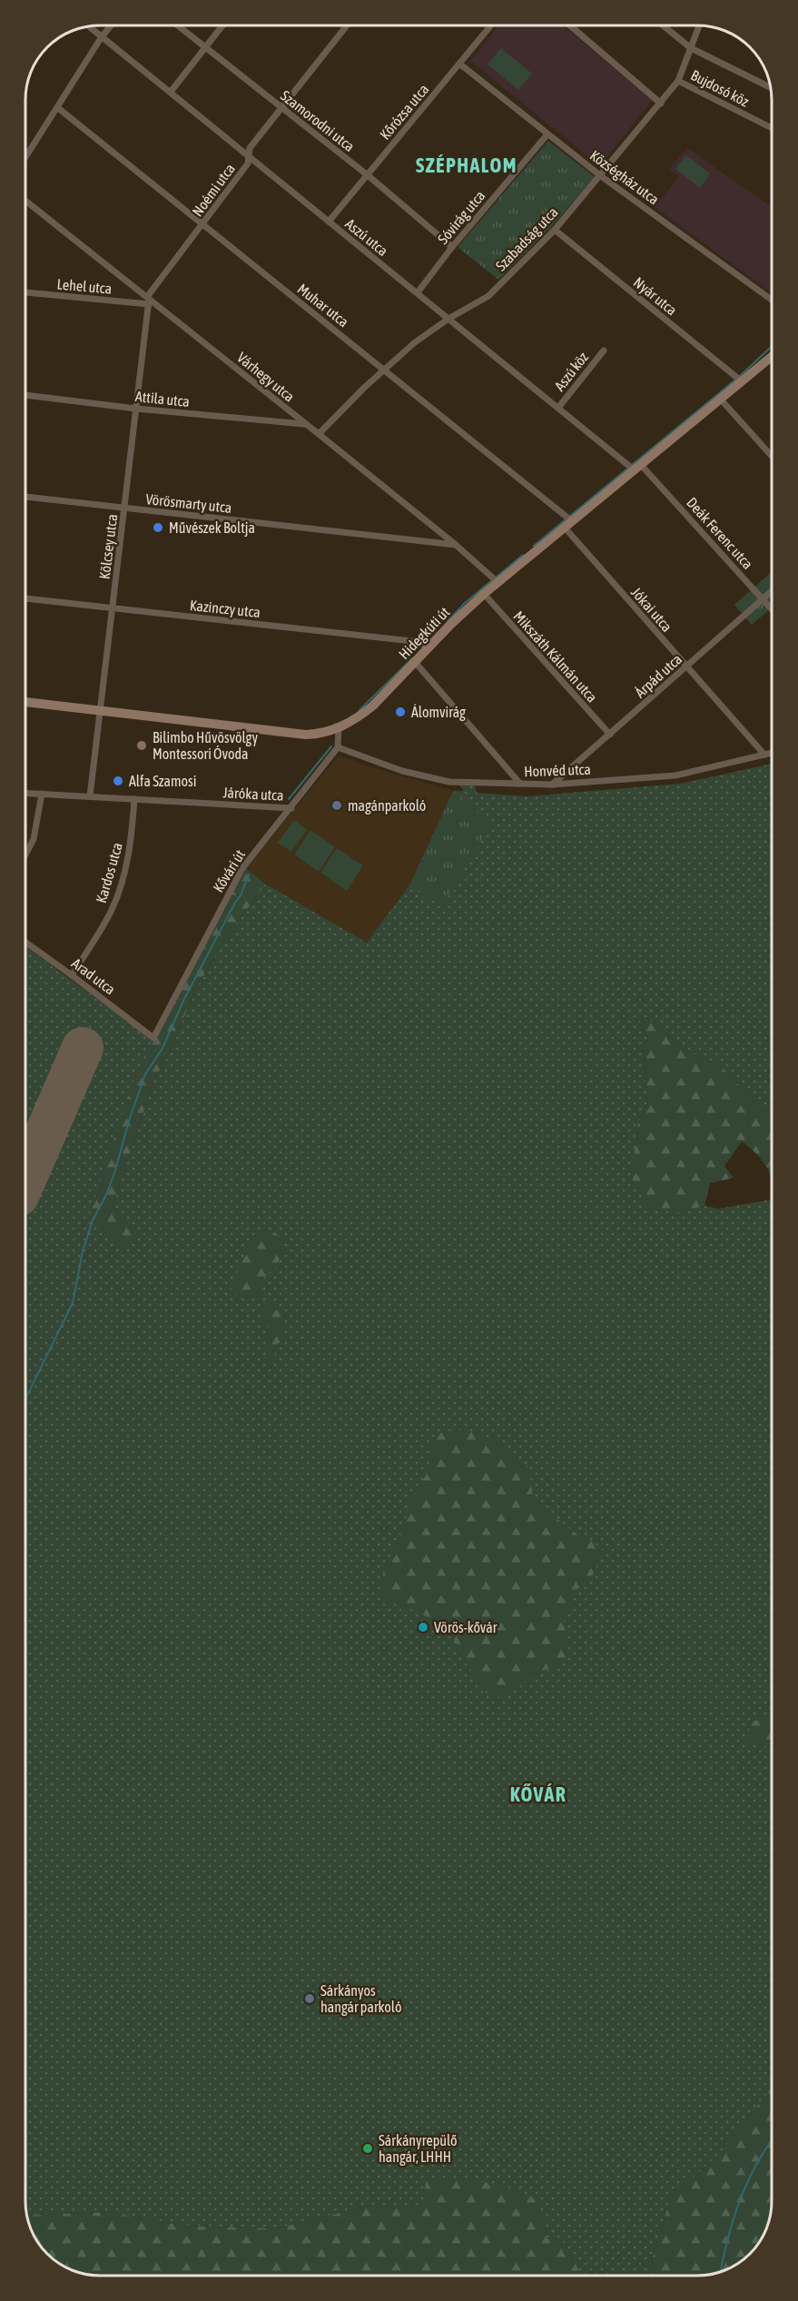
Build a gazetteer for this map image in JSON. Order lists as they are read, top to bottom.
{
  "streets": {
    "main road": ["Hidegkúti út"],
    "street": [
      "Bujdosó köz",
      "Kőrózsa utca",
      "Szamorodni utca",
      "Községház utca",
      "Noémi utca",
      "Sóvirág utca",
      "Aszú utca",
      "Szabadság utca",
      "Lehel utca",
      "Nyár utca",
      "Muhar utca",
      "Aszú köz",
      "Várhegy utca",
      "Attila utca",
      "Vörösmarty utca",
      "Deák Ferenc utca",
      "Kölcsey utca",
      "Kazinczy utca",
      "Jókai utca",
      "Mikszáth Kálmán utca",
      "Árpád utca",
      "Honvéd utca",
      "Járóka utca",
      "Kővári út",
      "Kardos utca",
      "Arad utca"
    ]
  },
  "crossings": [
    ["Bujdosó köz", "Szabadság utca"],
    ["Kőrózsa utca", "Szamorodni utca"],
    ["Kőrózsa utca", "Községház utca"],
    ["Kőrózsa utca", "Aszú utca"],
    ["Szamorodni utca", "Noémi utca"],
    ["Szamorodni utca", "Sóvirág utca"],
    ["Községház utca", "Sóvirág utca"],
    ["Községház utca", "Szabadság utca"],
    ["Noémi utca", "Aszú utca"],
    ["Noémi utca", "Lehel utca"],
    ["Noémi utca", "Muhar utca"],
    ["Noémi utca", "Várhegy utca"],
    ["Noémi utca", "Kölcsey utca"],
    ["Sóvirág utca", "Aszú utca"],
    ["Aszú utca", "Szabadság utca"],
    ["Aszú utca", "Aszú köz"],
    ["Aszú utca", "Deák Ferenc utca"],
    ["Aszú utca", "Hidegkúti út"],
    ["Szabadság utca", "Nyár utca"],
    ["Szabadság utca", "Muhar utca"],
    ["Szabadság utca", "Várhegy utca"],
    ["Lehel utca", "Várhegy utca"],
    ["Lehel utca", "Kölcsey utca"],
    ["Nyár utca", "Hidegkúti út"],
    ["Muhar utca", "Jókai utca"],
    ["Muhar utca", "Hidegkúti út"],
    ["Várhegy utca", "Attila utca"],
    ["Várhegy utca", "Vörösmarty utca"],
    ["Várhegy utca", "Kölcsey utca"],
    ["Várhegy utca", "Hidegkúti út"],
    ["Attila utca", "Kölcsey utca"],
    ["Vörösmarty utca", "Kölcsey utca"],
    ["Deák Ferenc utca", "Hidegkúti út"],
    ["Deák Ferenc utca", "Árpád utca"],
    ["Kölcsey utca", "Kazinczy utca"],
    ["Kölcsey utca", "Hidegkúti út"],
    ["Kölcsey utca", "Járóka utca"],
    ["Kazinczy utca", "Hidegkúti út"],
    ["Jókai utca", "Hidegkúti út"],
    ["Jókai utca", "Árpád utca"],
    ["Jókai utca", "Honvéd utca"],
    ["Hidegkúti út", "Mikszáth Kálmán utca"],
    ["Mikszáth Kálmán utca", "Árpád utca"],
    ["Árpád utca", "Honvéd utca"],
    ["Honvéd utca", "Kővári út"],
    ["Járóka utca", "Kővári út"],
    ["Járóka utca", "Kardos utca"],
    ["Kővári út", "Arad utca"],
    ["Kardos utca", "Arad utca"]
  ],
  "districts": ["SZÉPHALOM", "KŐVÁR"],
  "places": [
    "Művészek Boltja",
    "Álomvirág",
    "Bilimbo Hűvösvölgy Montessori Óvoda",
    "Alfa Szamosi",
    "magánparkoló",
    "Vörös-kővár",
    "Sárkányos hangár parkoló",
    "Sárkányrepülő hangár, LHHH"
  ]
}
